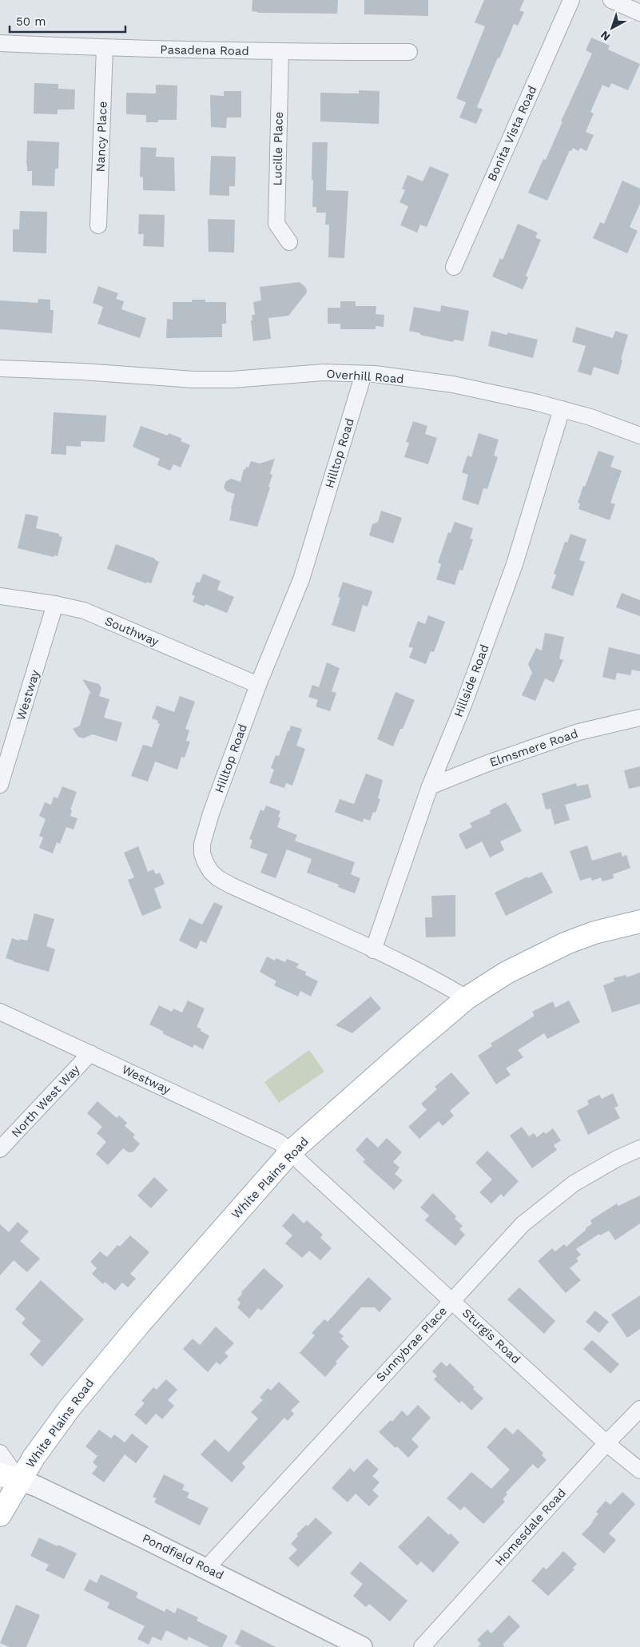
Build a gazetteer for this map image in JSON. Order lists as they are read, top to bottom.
{
  "streets": {
    "main road": ["White Plains Road"],
    "street": [
      "Pasadena Road",
      "Bonita Vista Road",
      "Nancy Place",
      "Lucille Place",
      "Overhill Road",
      "Hilltop Road",
      "Southway",
      "Hillside Road",
      "Westway",
      "Elmsmere Road",
      "North West Way",
      "Sturgis Road",
      "Sunnybrae Place",
      "Homesdale Road",
      "Pondfield Road"
    ]
  },
  "crossings": [
    ["Pasadena Road", "Nancy Place"],
    ["Pasadena Road", "Lucille Place"],
    ["Overhill Road", "Hilltop Road"],
    ["Overhill Road", "Hillside Road"],
    ["Hilltop Road", "Southway"],
    ["Hilltop Road", "Hillside Road"],
    ["Hilltop Road", "White Plains Road"],
    ["Southway", "Westway"],
    ["Hillside Road", "Elmsmere Road"],
    ["Westway", "North West Way"],
    ["Westway", "White Plains Road"],
    ["Westway", "Sturgis Road"],
    ["White Plains Road", "Sturgis Road"],
    ["White Plains Road", "Pondfield Road"],
    ["Sturgis Road", "Sunnybrae Place"],
    ["Sturgis Road", "Homesdale Road"],
    ["Sunnybrae Place", "Pondfield Road"]
  ],
  "scale_bar": "50 m",
  "north": "bottom left"
}
